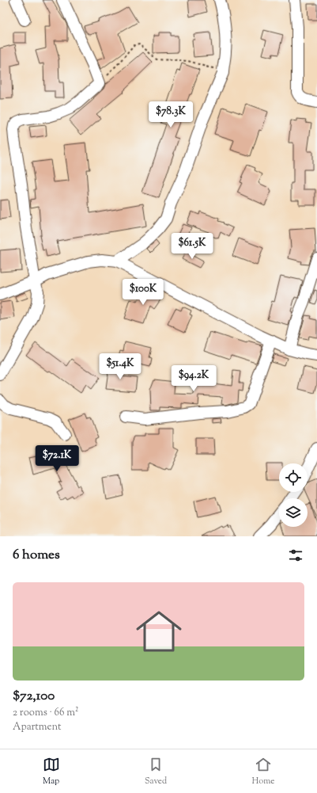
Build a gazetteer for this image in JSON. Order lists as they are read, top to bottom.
{
  "page": {
    "price": [
      "$78.3K",
      "$61.5K",
      "$100K",
      "$51.4K",
      "$94.2K",
      "$72.1K"
    ],
    "heading": "6 homes",
    "list": [
      {
        "name": "$72,100",
        "note": "2 rooms · 66 m² · Apartment"
      }
    ],
    "tabs": ["Map", "Saved", "Home"]
  }
}
